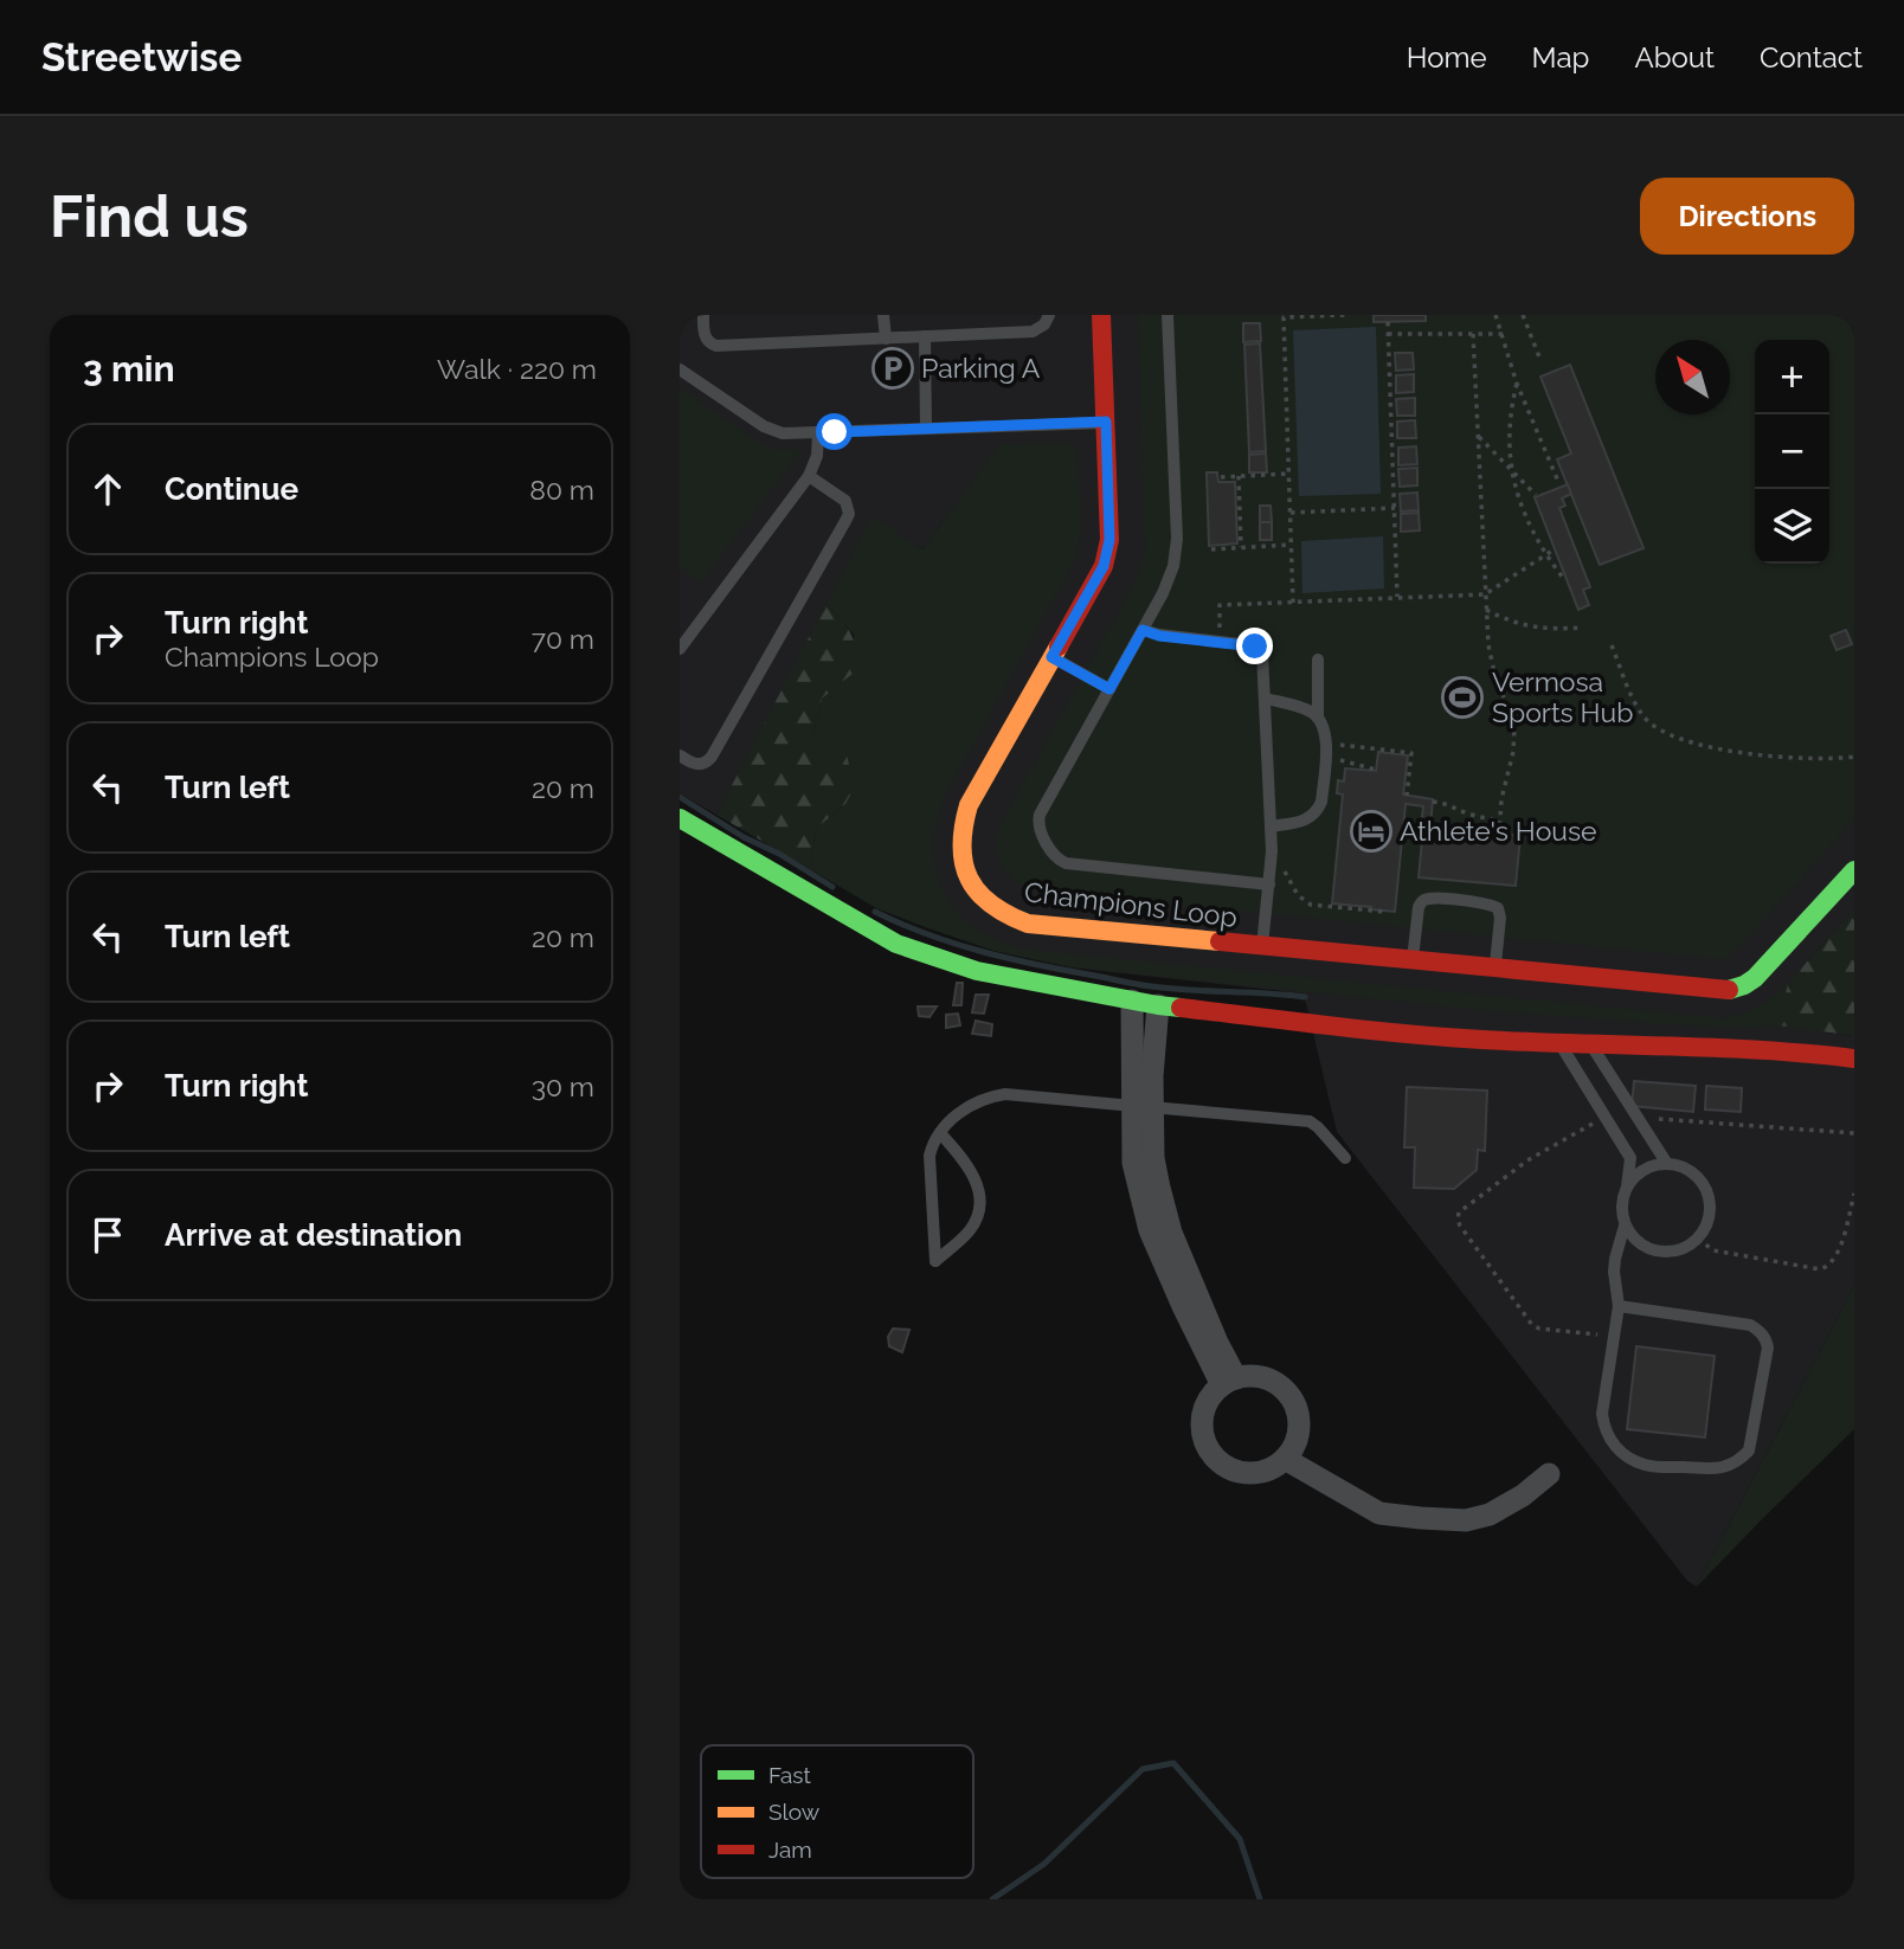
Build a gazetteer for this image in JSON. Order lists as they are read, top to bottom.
{
  "streets": {
    "street": ["Champions Loop"]
  },
  "places": {
    "parking": ["Parking A"],
    "sports": ["Vermosa Sports Hub"],
    "hotel": ["Athlete's House"]
  },
  "legend": ["Fast", "Slow", "Jam"],
  "north": "top left",
  "page": {
    "header": "Streetwise",
    "nav": [
      "Home",
      "Map",
      "About",
      "Contact"
    ],
    "buttons": "Directions",
    "title": "Find us",
    "heading": ["3 min", "Walk · 220 m"],
    "map_buttons": ["+", "−"],
    "list": [
      ["Continue", "80 m"],
      ["Turn right", "Champions Loop", "70 m"],
      ["Turn left", "20 m"],
      ["Turn left", "20 m"],
      ["Turn right", "30 m"],
      "Arrive at destination"
    ]
  }
}
